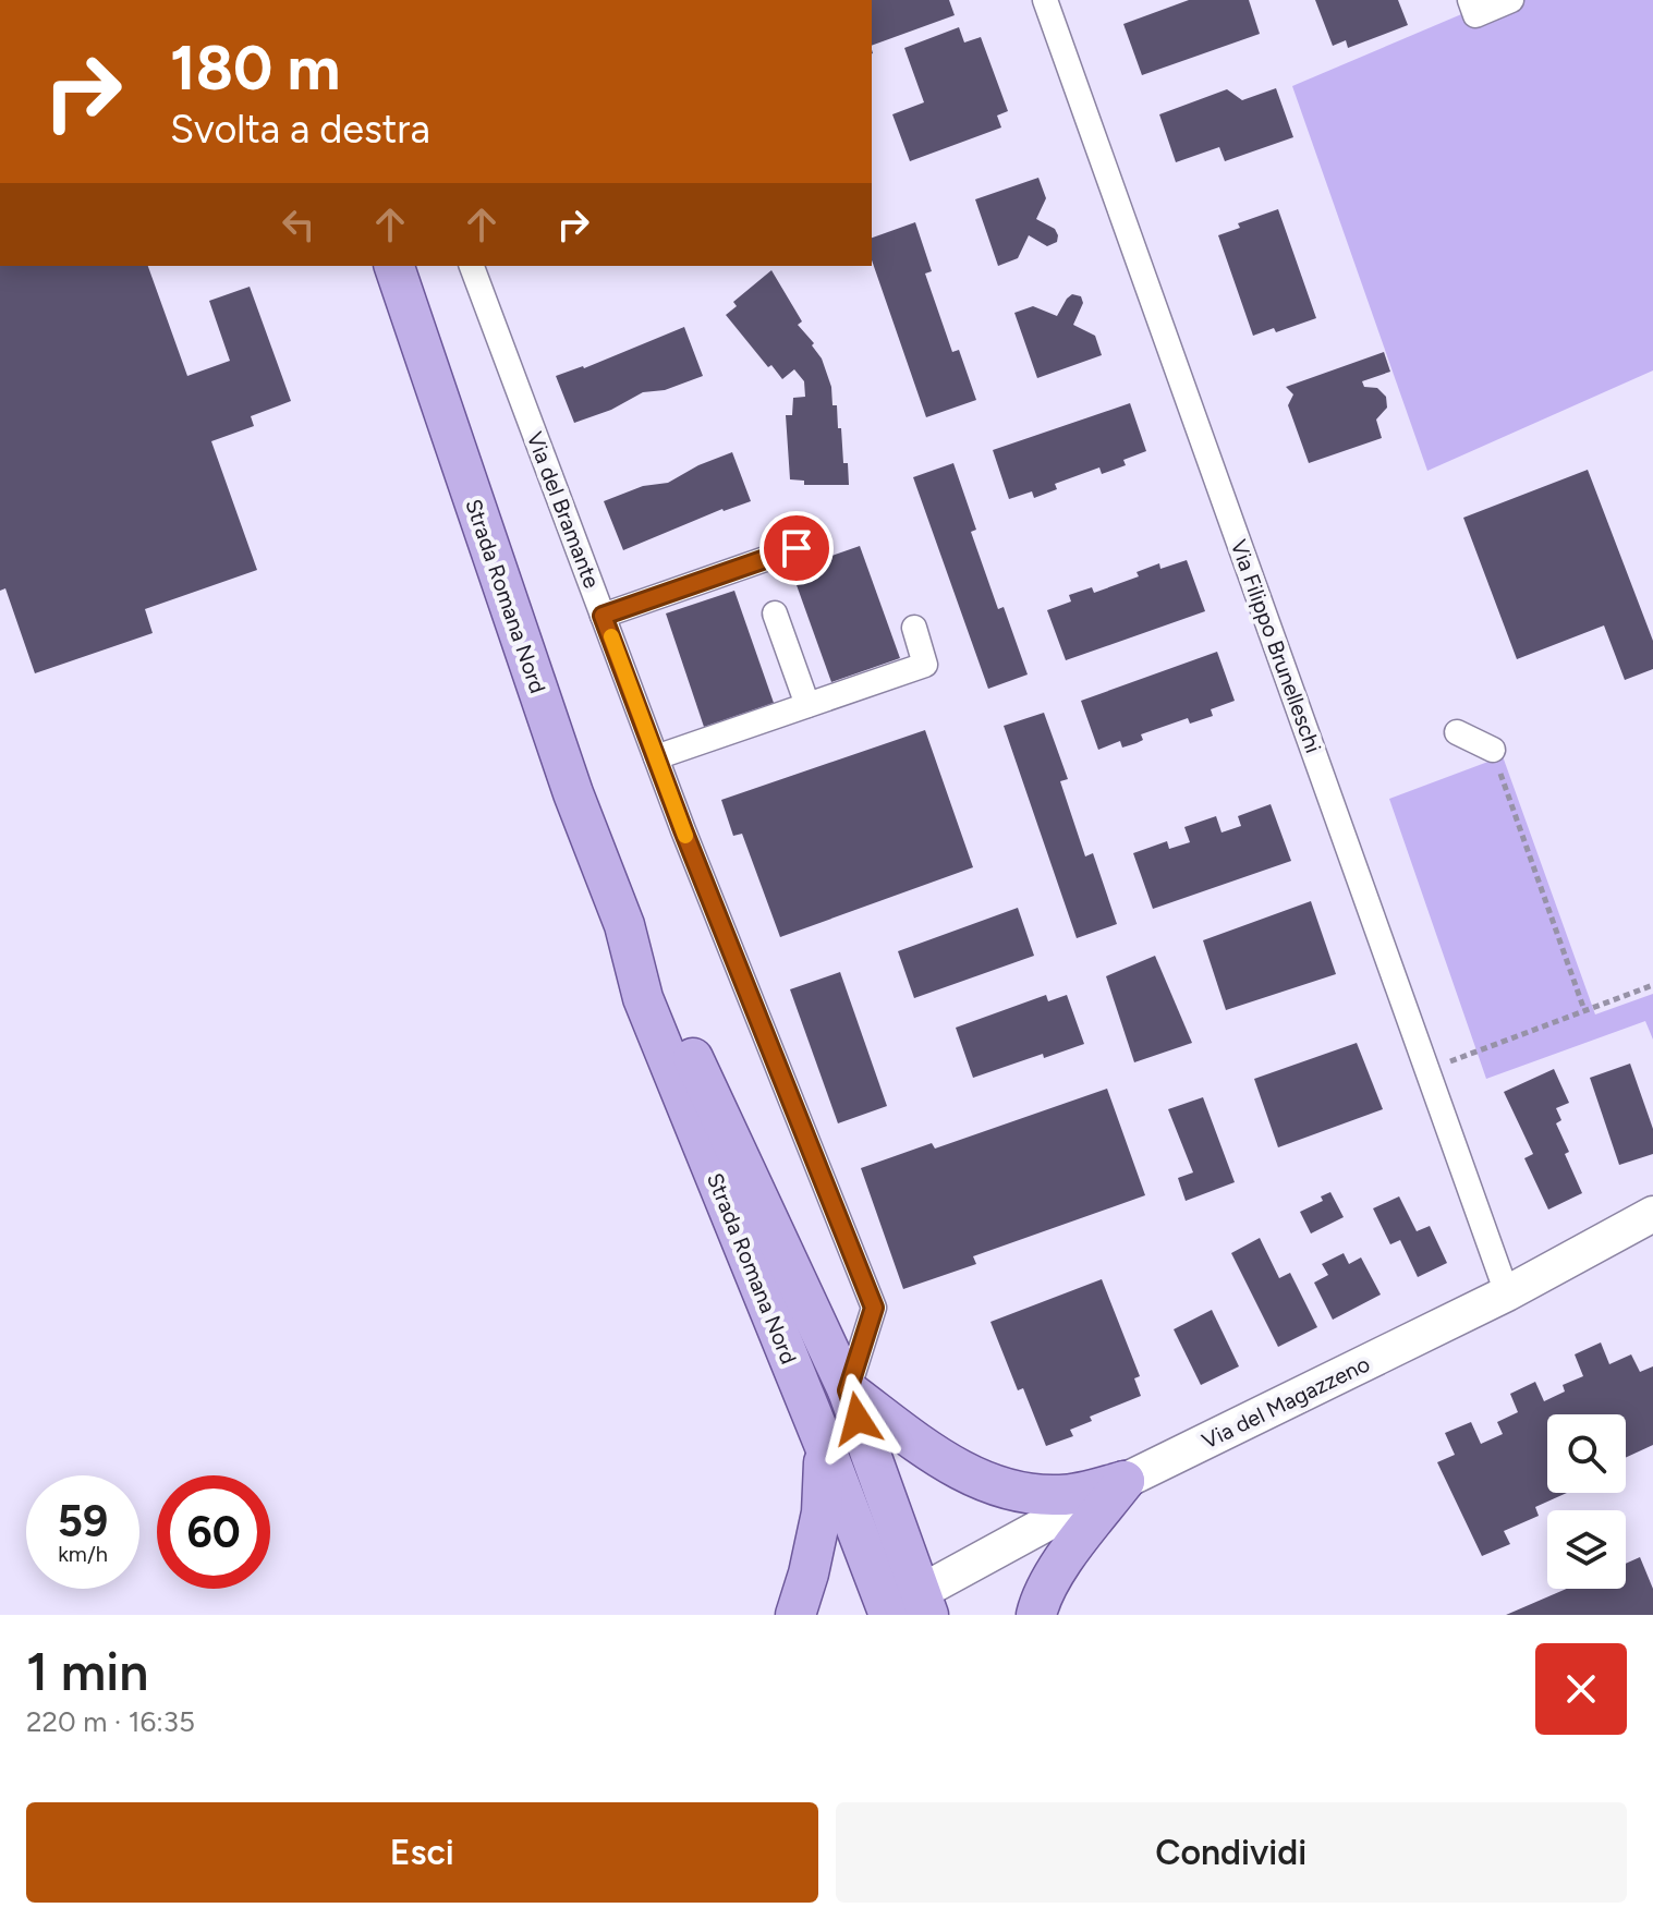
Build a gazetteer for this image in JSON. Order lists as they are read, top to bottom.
{
  "streets": {
    "main road": ["Strada Romana Nord"],
    "street": ["Via del Bramante", "Via Filippo Brunelleschi", "Via del Magazzeno"]
  },
  "crossings": [
    ["Via del Bramante", "Strada Romana Nord"],
    ["Strada Romana Nord", "Via del Magazzeno"],
    ["Via Filippo Brunelleschi", "Via del Magazzeno"]
  ],
  "page": {
    "turn": ["180 m", "Svolta a destra"],
    "speed": "59 km/h",
    "limit": "60",
    "heading": ["1 min", "220 m · 16:35"],
    "buttons": ["Esci", "Condividi"]
  }
}
